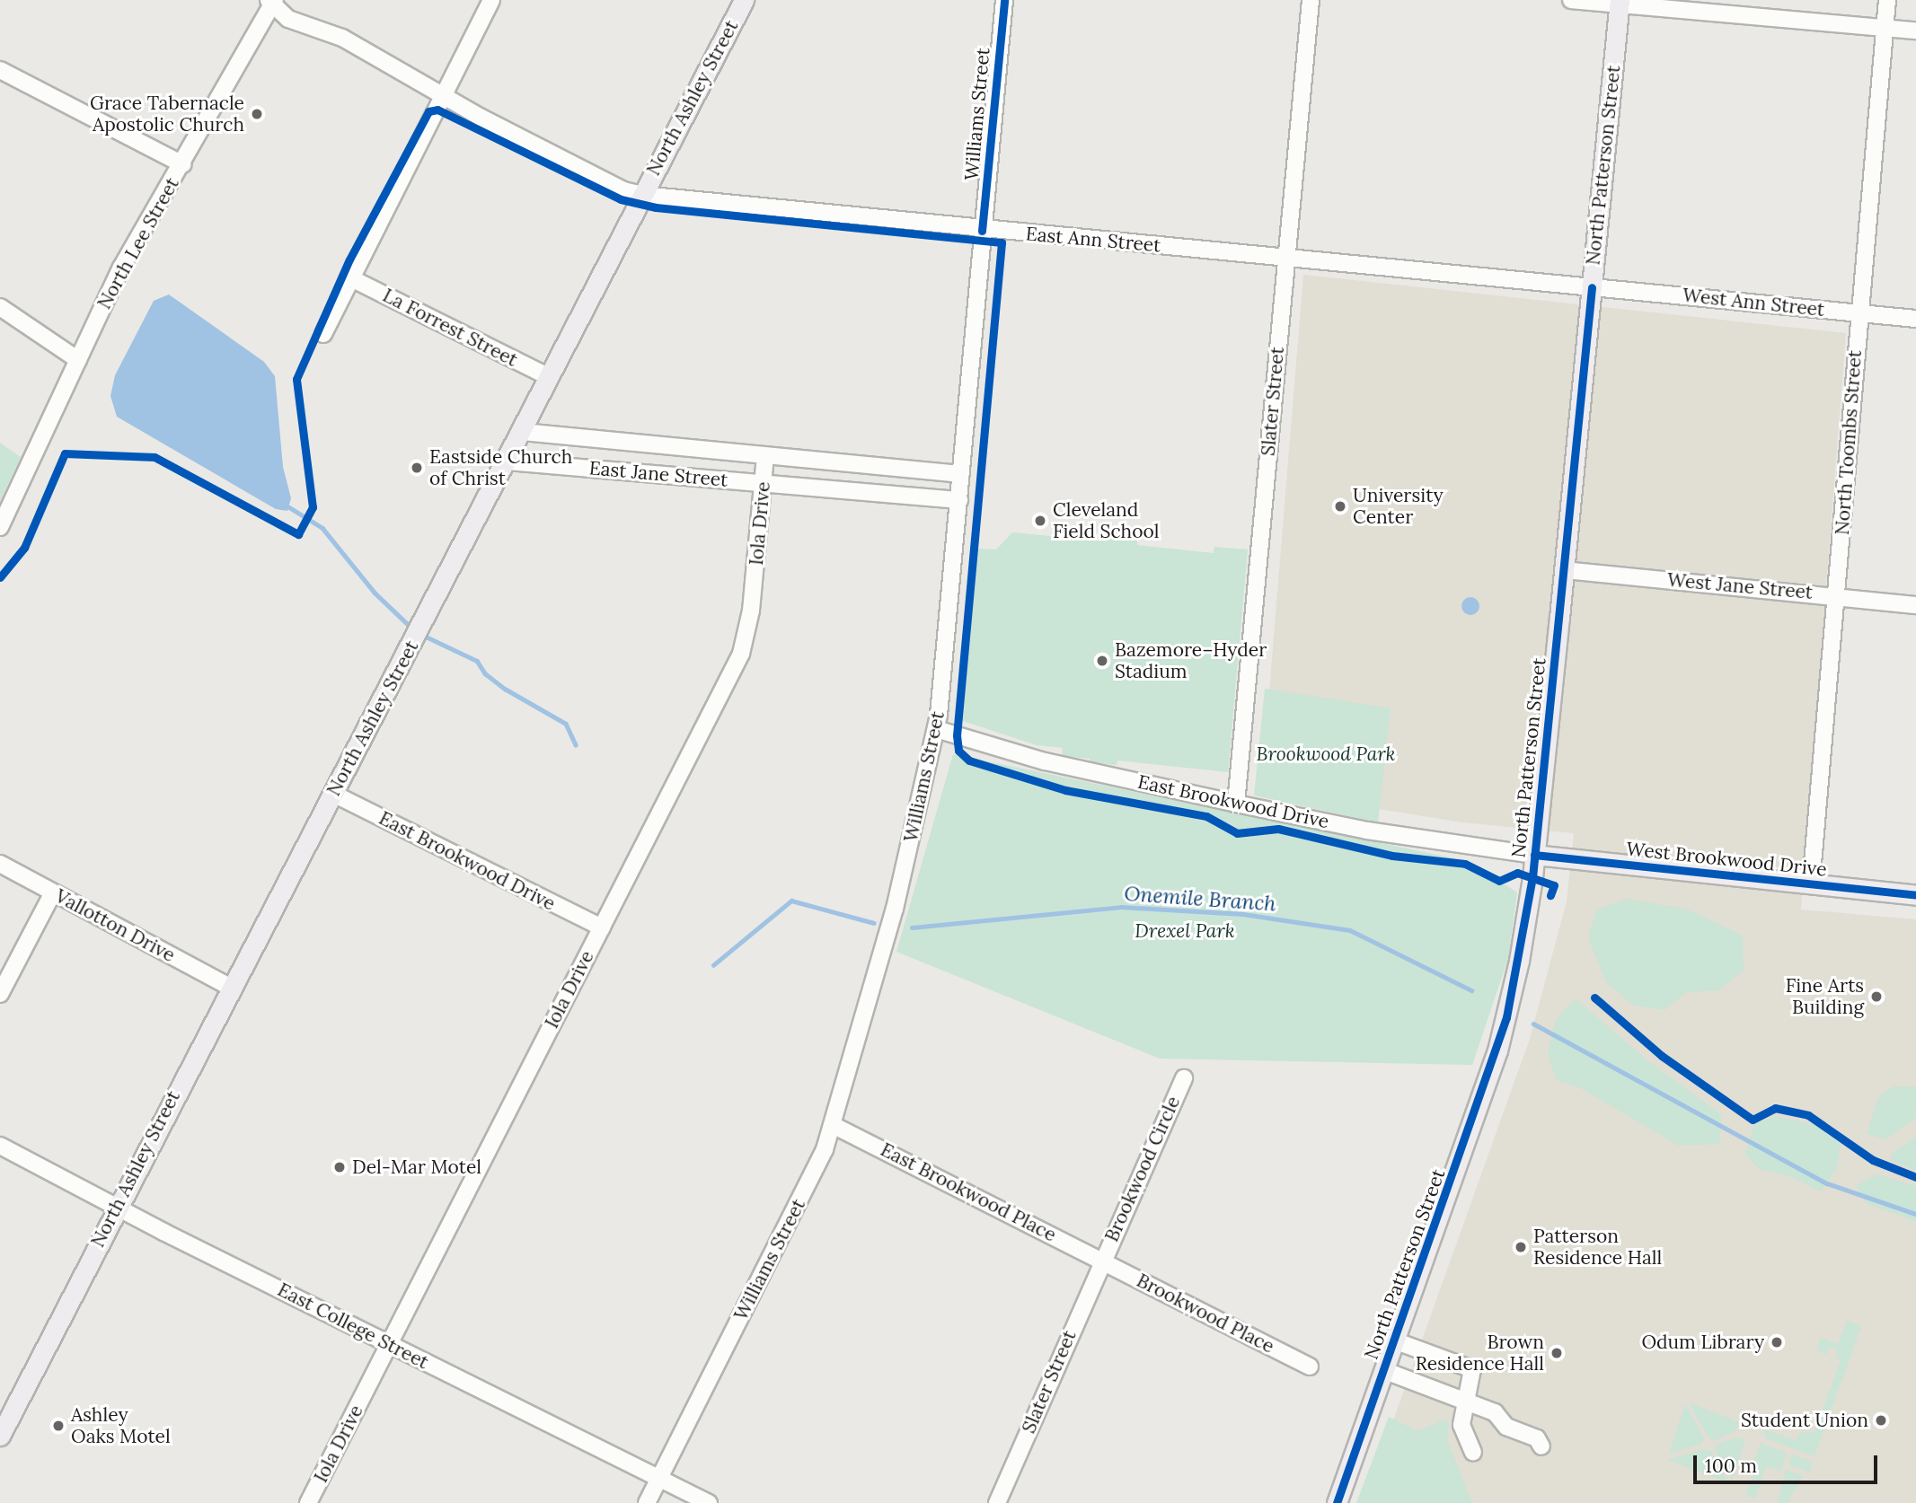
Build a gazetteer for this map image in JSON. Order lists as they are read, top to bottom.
{
  "streets": {
    "main road": ["North Ashley Street", "North Patterson Street", "West Brookwood Drive"],
    "street": [
      "Williams Street",
      "East Ann Street",
      "North Lee Street",
      "West Ann Street",
      "La Forrest Street",
      "Slater Street",
      "North Toombs Street",
      "East Jane Street",
      "Iola Drive",
      "West Jane Street",
      "East Brookwood Drive",
      "Vallotton Drive",
      "Brookwood Circle",
      "East Brookwood Place",
      "Brookwood Place",
      "East College Street"
    ]
  },
  "crossings": [
    ["North Ashley Street", "East Ann Street"],
    ["North Ashley Street", "La Forrest Street"],
    ["North Ashley Street", "East Jane Street"],
    ["North Ashley Street", "East Brookwood Drive"],
    ["North Ashley Street", "Vallotton Drive"],
    ["North Ashley Street", "East College Street"],
    ["Williams Street", "East Ann Street"],
    ["Williams Street", "East Jane Street"],
    ["Williams Street", "East Brookwood Drive"],
    ["Williams Street", "East Brookwood Place"],
    ["Williams Street", "East College Street"],
    ["North Patterson Street", "East Ann Street"],
    ["North Patterson Street", "West Ann Street"],
    ["North Patterson Street", "West Jane Street"],
    ["North Patterson Street", "East Brookwood Drive"],
    ["North Patterson Street", "West Brookwood Drive"],
    ["East Ann Street", "North Lee Street"],
    ["East Ann Street", "West Ann Street"],
    ["East Ann Street", "Slater Street"],
    ["West Ann Street", "North Toombs Street"],
    ["Slater Street", "East Brookwood Drive"],
    ["Slater Street", "Brookwood Circle"],
    ["Slater Street", "East Brookwood Place"],
    ["Slater Street", "Brookwood Place"],
    ["North Toombs Street", "West Jane Street"],
    ["North Toombs Street", "West Brookwood Drive"],
    ["East Jane Street", "Iola Drive"],
    ["Iola Drive", "East Brookwood Drive"],
    ["Iola Drive", "East College Street"],
    ["East Brookwood Drive", "West Brookwood Drive"],
    ["Brookwood Circle", "East Brookwood Place"],
    ["Brookwood Circle", "Brookwood Place"],
    ["East Brookwood Place", "Brookwood Place"]
  ],
  "water": ["Onemile Branch"],
  "parks": ["Brookwood Park", "Drexel Park"],
  "places": [
    "Grace Tabernacle Apostolic Church",
    "Eastside Church of Christ",
    "University Center",
    "Cleveland Field School",
    "Bazemore–Hyder Stadium",
    "Fine Arts Building",
    "Del-Mar Motel",
    "Patterson Residence Hall",
    "Odum Library",
    "Brown Residence Hall",
    "Student Union",
    "Ashley Oaks Motel"
  ],
  "scale_bar": "100 m"
}
